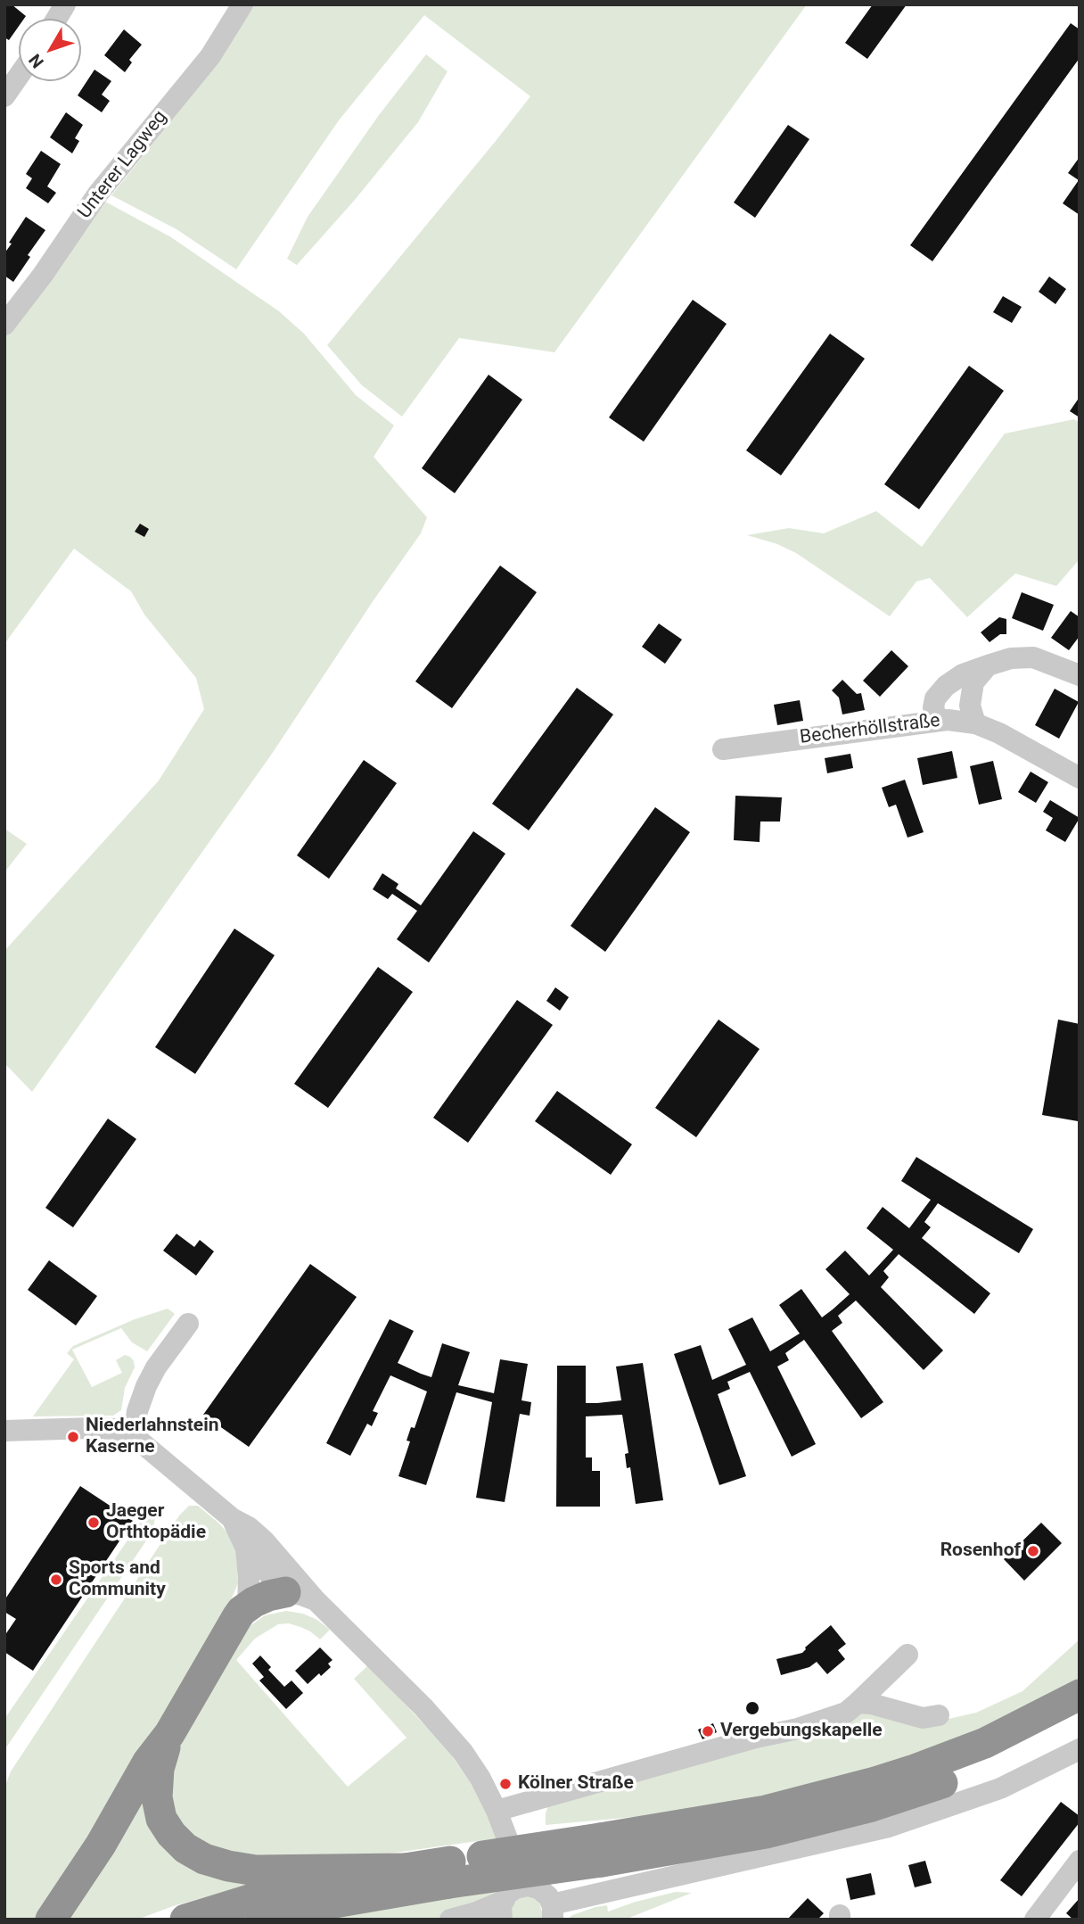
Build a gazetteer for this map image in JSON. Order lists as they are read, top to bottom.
{
  "streets": {
    "street": ["Unterer Lagweg", "Becherhöllstraße"]
  },
  "places": [
    "Niederlahnstein Kaserne",
    "Jaeger Orthtopädie",
    "Rosenhof",
    "Sports and Community",
    "Vergebungskapelle",
    "Kölner Straße"
  ],
  "north": "bottom left"
}
